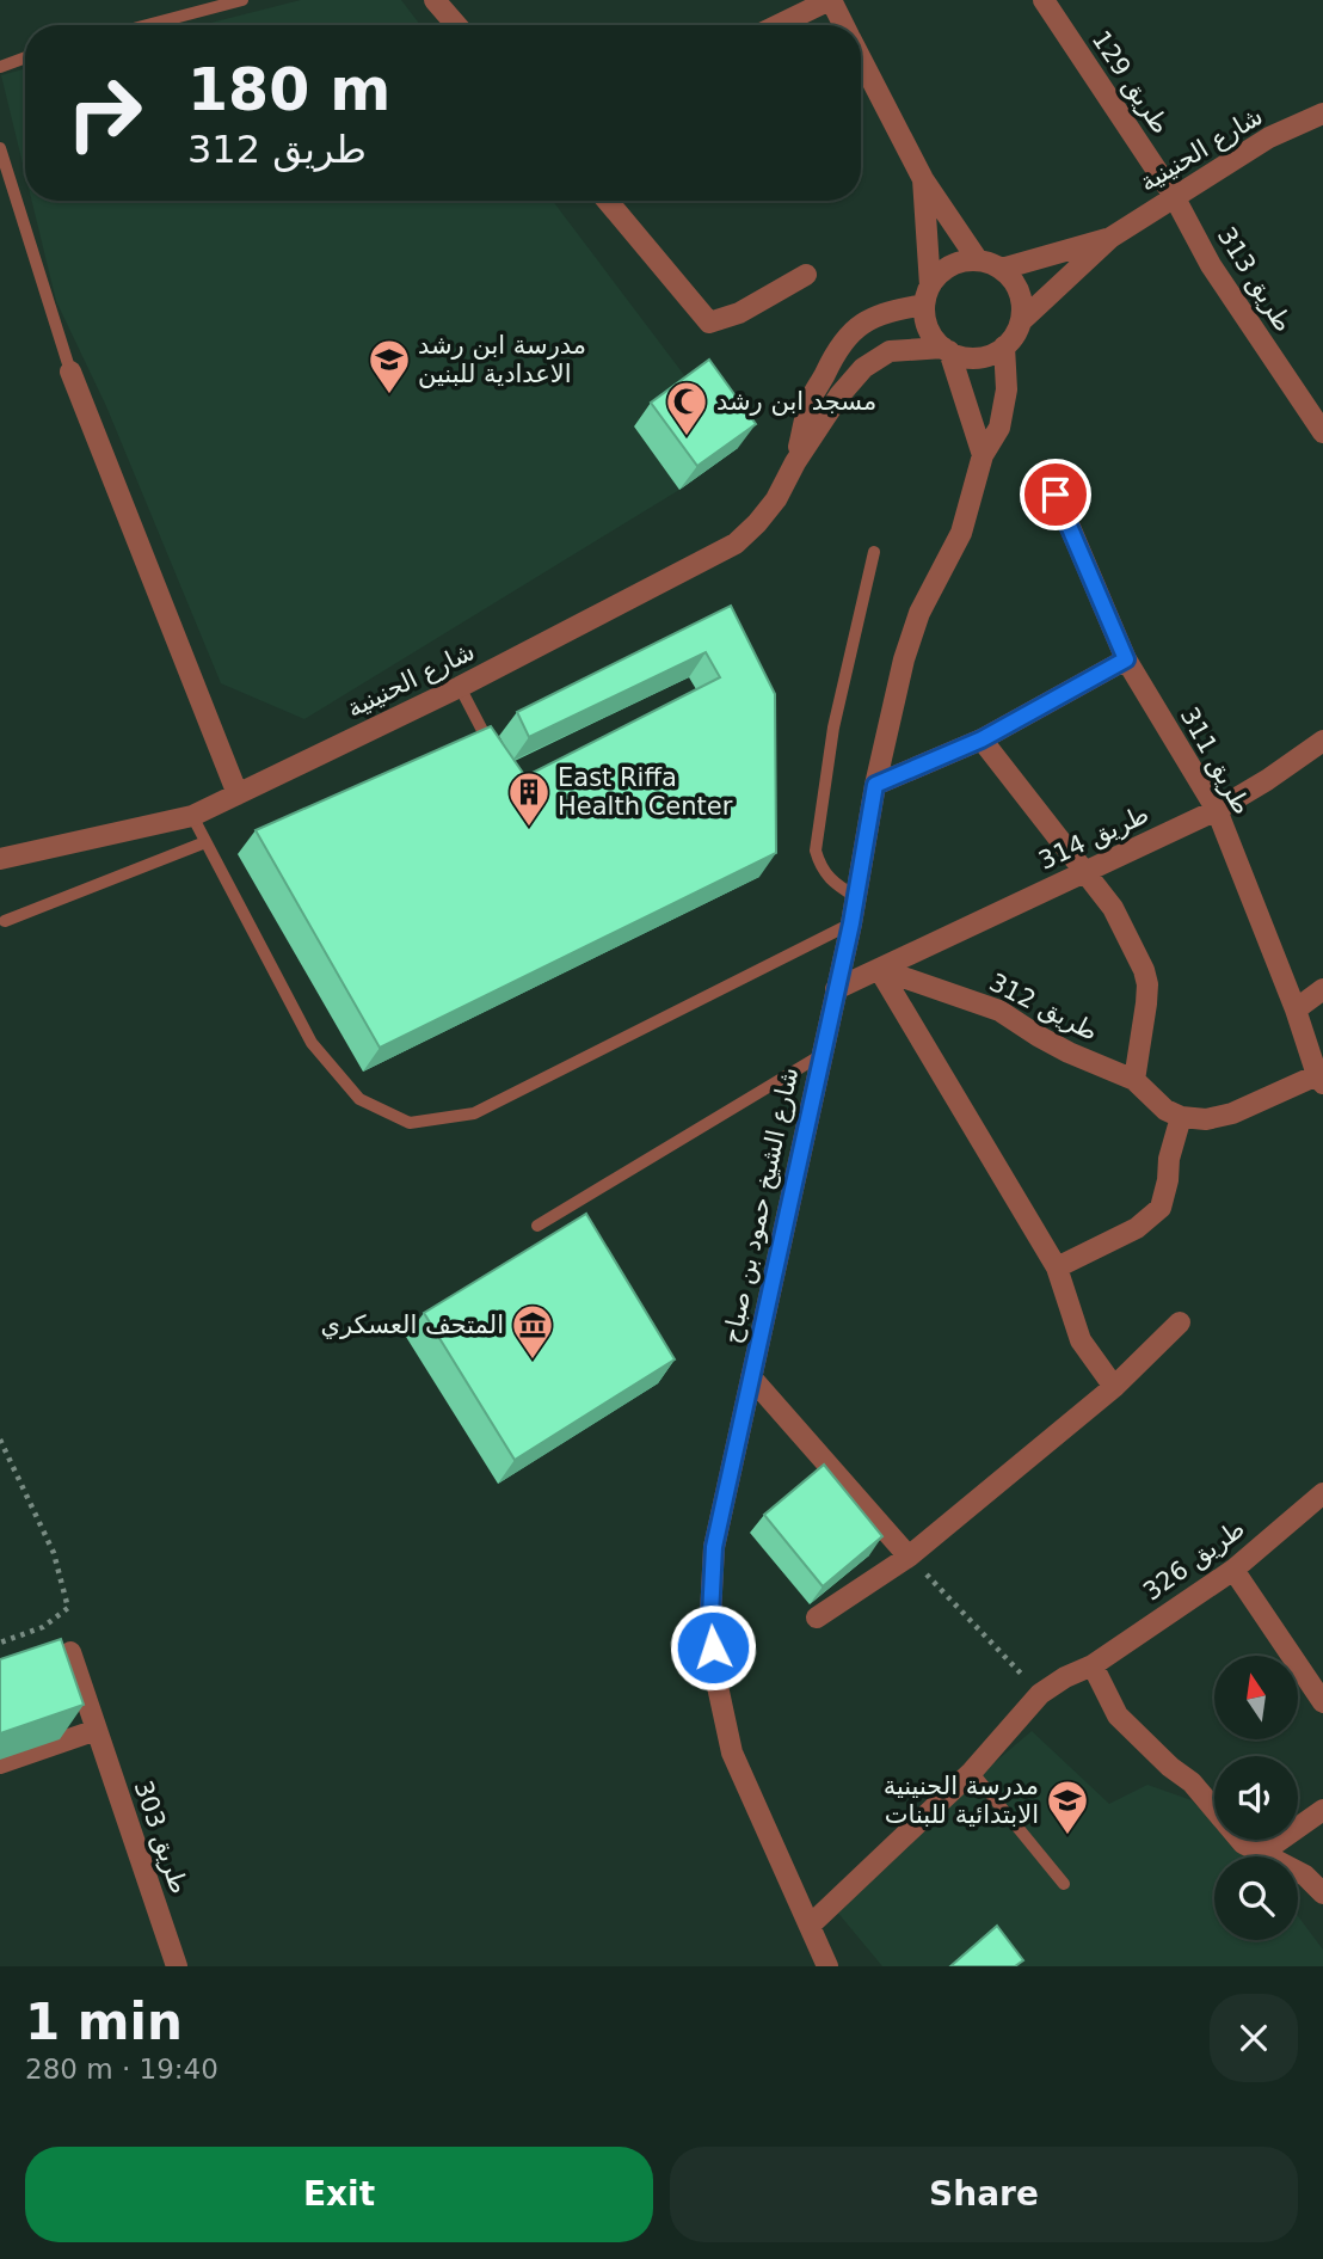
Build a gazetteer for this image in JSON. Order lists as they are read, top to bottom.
{
  "streets": {
    "street": [
      "طريق 129",
      "شارع الحنينية",
      "طريق 313",
      "طريق 311",
      "طريق 314",
      "طريق 312",
      "شارع الشيخ حمود بن صباح",
      "طريق 326",
      "طريق 303"
    ]
  },
  "crossings": [
    ["طريق 129", "شارع الحنينية"],
    ["طريق 129", "طريق 313"],
    ["شارع الحنينية", "طريق 313"],
    ["شارع الحنينية", "شارع الشيخ حمود بن صباح"],
    ["طريق 311", "طريق 314"],
    ["طريق 314", "طريق 312"],
    ["طريق 314", "شارع الشيخ حمود بن صباح"],
    ["شارع الشيخ حمود بن صباح", "طريق 326"]
  ],
  "places": {
    "school or university": ["مدرسة ابن رشد الاعدادية للبنين", "مدرسة الحنينية الابتدائية للبنات"],
    "mosque": ["مسجد ابن رشد"],
    "building": ["East Riffa Health Center"],
    "museum": ["المتحف العسكري"]
  },
  "north": "top",
  "page": {
    "turn": ["180 m", "طريق 312"],
    "heading": ["1 min", "280 m · 19:40"],
    "buttons": ["Exit", "Share"]
  }
}
